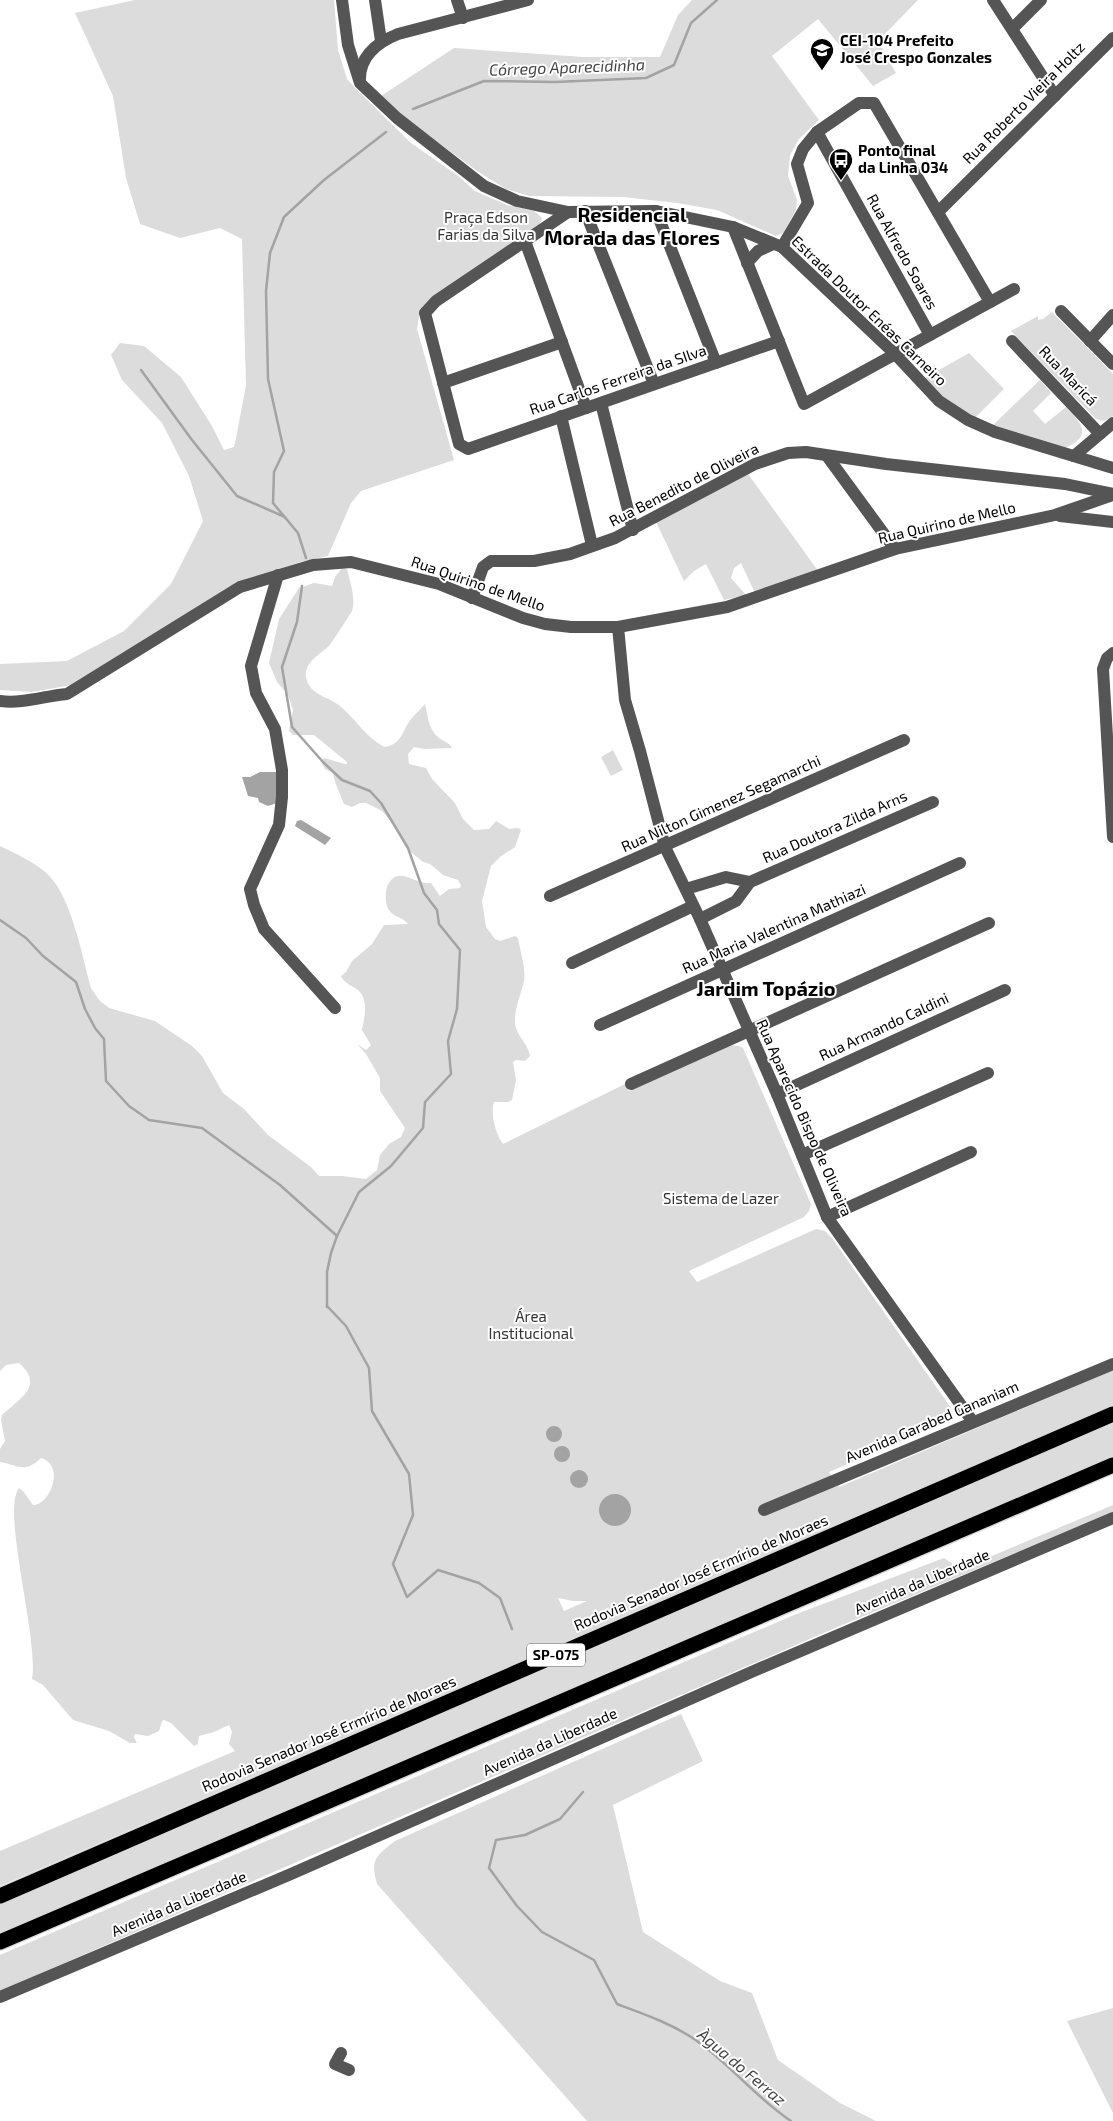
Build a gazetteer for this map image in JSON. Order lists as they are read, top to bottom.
{
  "streets": {
    "highway": ["Rodovia Senador José Ermírio de Moraes", "SP-075"],
    "street": [
      "Rua Roberto Vieira Holtz",
      "Rua Alfredo Soares",
      "Estrada Doutor Enéas Carneiro",
      "Rua Maricá",
      "Rua Carlos Ferreira da SIlva",
      "Rua Benedito de Oliveira",
      "Rua Quirino de Mello",
      "Rua Nilton Gimenez Segamarchi",
      "Rua Doutora Zilda Arns",
      "Rua Maria Valentina Mathiazi",
      "Rua Armando Caldini",
      "Rua Aparecido Bispo de Oliveira",
      "Avenida Garabed Gananiam",
      "Avenida da Liberdade"
    ]
  },
  "crossings": [
    ["Rua Benedito de Oliveira", "Rua Quirino de Mello"],
    ["Rua Quirino de Mello", "Rua Aparecido Bispo de Oliveira"],
    ["Rua Nilton Gimenez Segamarchi", "Rua Aparecido Bispo de Oliveira"],
    ["Rua Doutora Zilda Arns", "Rua Aparecido Bispo de Oliveira"],
    ["Rua Maria Valentina Mathiazi", "Rua Aparecido Bispo de Oliveira"],
    ["Rua Armando Caldini", "Rua Aparecido Bispo de Oliveira"],
    ["Rua Aparecido Bispo de Oliveira", "Avenida Garabed Gananiam"]
  ],
  "districts": ["Residencial Morada das Flores", "Jardim Topázio"],
  "water": ["Córrego Aparecidinha", "Àgua do Ferraz"],
  "parks": ["Praça Edson Farias da Silva", "Sistema de Lazer", "Área Institucional"],
  "places": {
    "school or university": ["CEI-104 Prefeito José Crespo Gonzales"],
    "bus stop": ["Ponto final da Linha 034"]
  }
}
